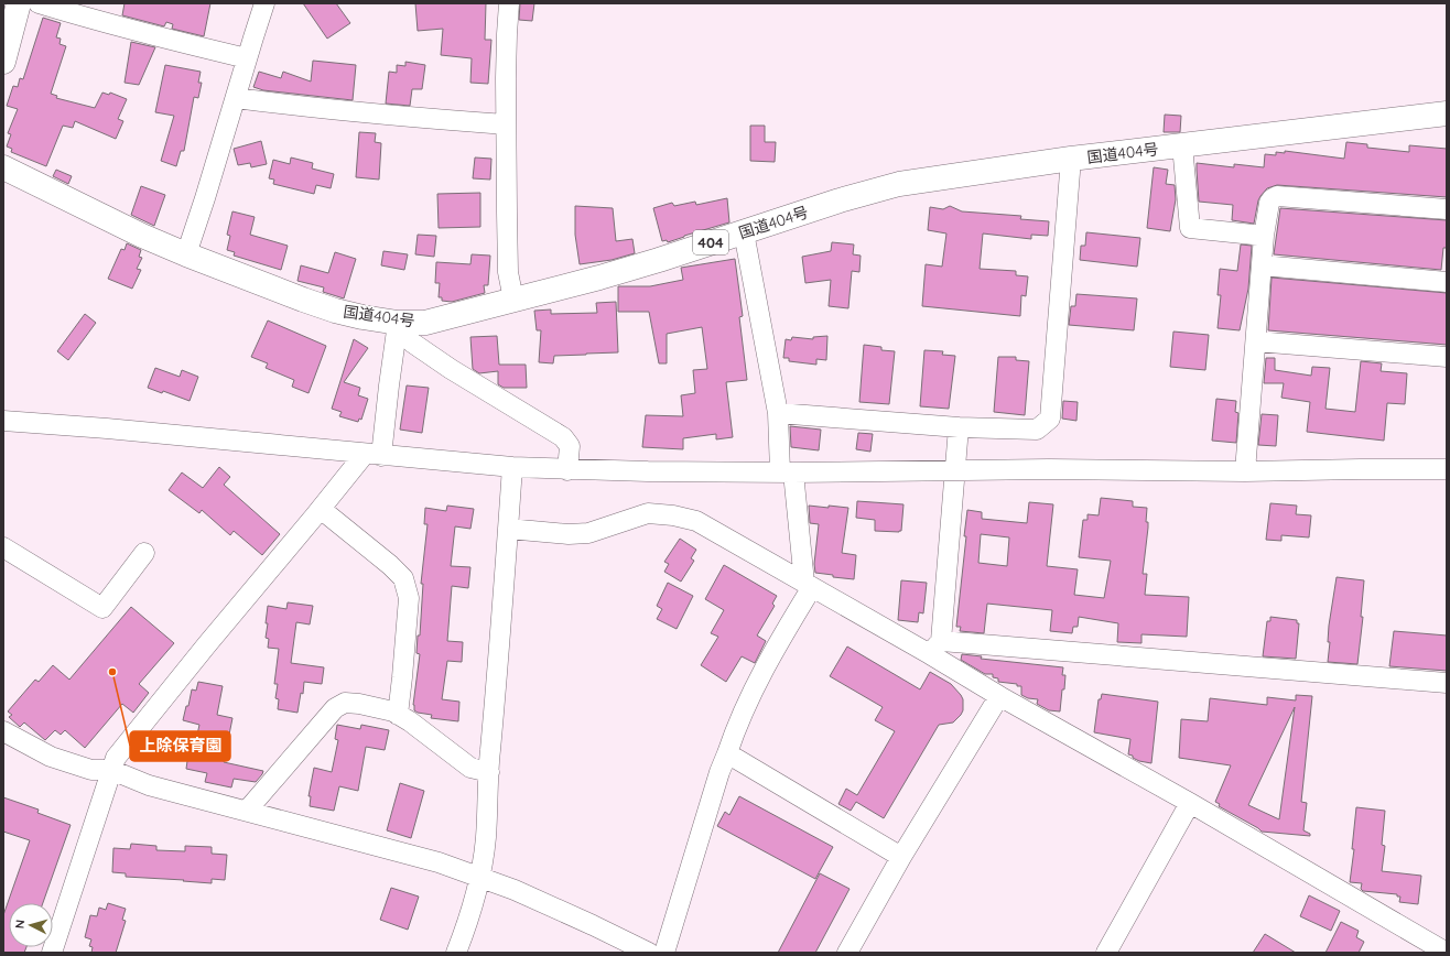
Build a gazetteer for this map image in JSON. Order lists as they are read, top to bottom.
{
  "streets": {
    "highway": ["国道404号", "404"]
  },
  "places": ["上除保育園"],
  "north": "left"
}
